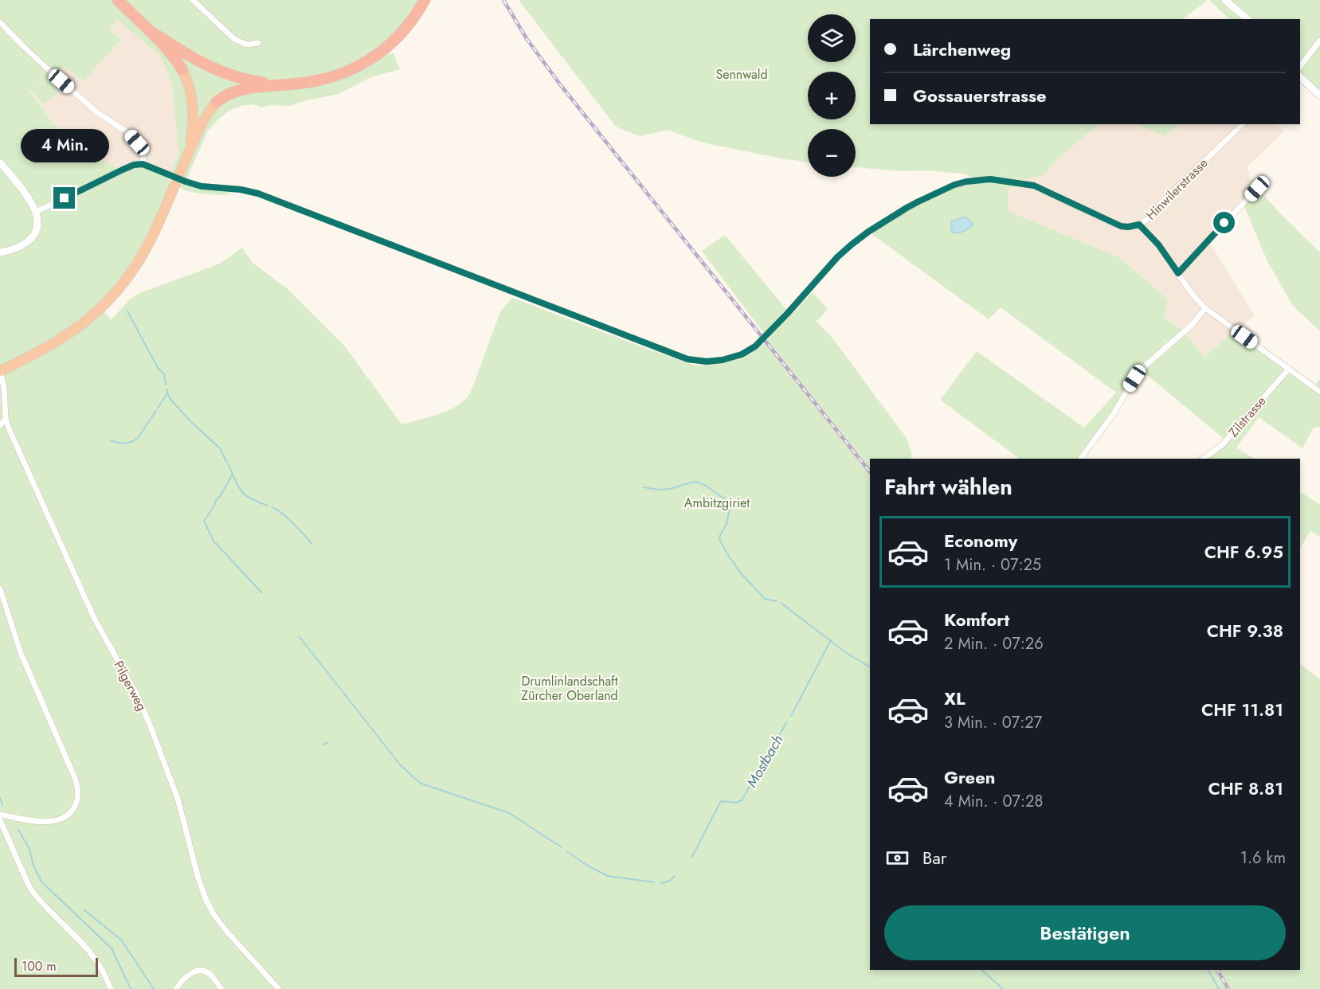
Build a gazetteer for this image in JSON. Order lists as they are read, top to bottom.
{
  "streets": {
    "street": ["Hinwilerstrasse", "Zilstrasse", "Pilgerweg"]
  },
  "water": ["Mostbach"],
  "parks": ["Sennwald", "Ambitzgiriet", "Drumlinlandschaft Zürcher Oberland"],
  "scale_bar": "100 m",
  "page": {
    "map_buttons": ["+", "−"],
    "banner": ["Lärchenweg", "Gossauerstrasse"],
    "bubble": "4 Min.",
    "heading": "Fahrt wählen",
    "list": [
      {
        "name": "Economy",
        "note": "1 Min. · 07:25",
        "value": "CHF 6.95"
      },
      {
        "name": "Komfort",
        "note": "2 Min. · 07:26",
        "value": "CHF 9.38"
      },
      {
        "name": "XL",
        "note": "3 Min. · 07:27",
        "value": "CHF 11.81"
      },
      {
        "name": "Green",
        "note": "4 Min. · 07:28",
        "value": "CHF 8.81"
      }
    ],
    "pay": ["Bar", "1.6 km"],
    "buttons": "Bestätigen",
    "scale": "100 m"
  }
}
